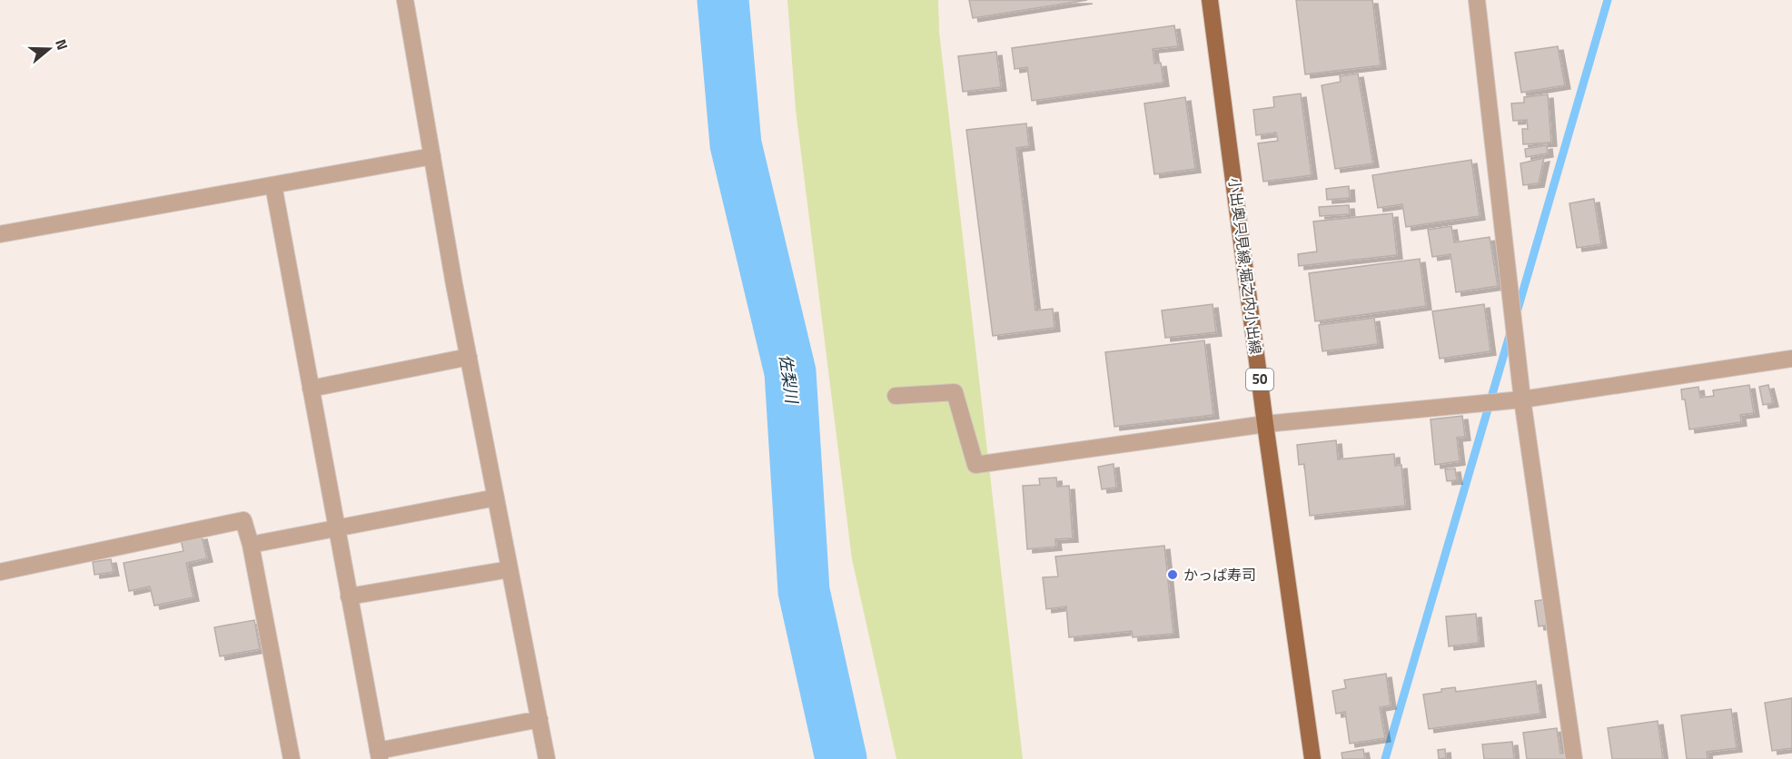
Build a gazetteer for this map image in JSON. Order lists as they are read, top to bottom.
{
  "streets": {
    "main road": ["小出奥只見線;堀之内小出線", "50"]
  },
  "water": ["佐梨川"],
  "places": ["かっぱ寿司"],
  "north": "right"
}
